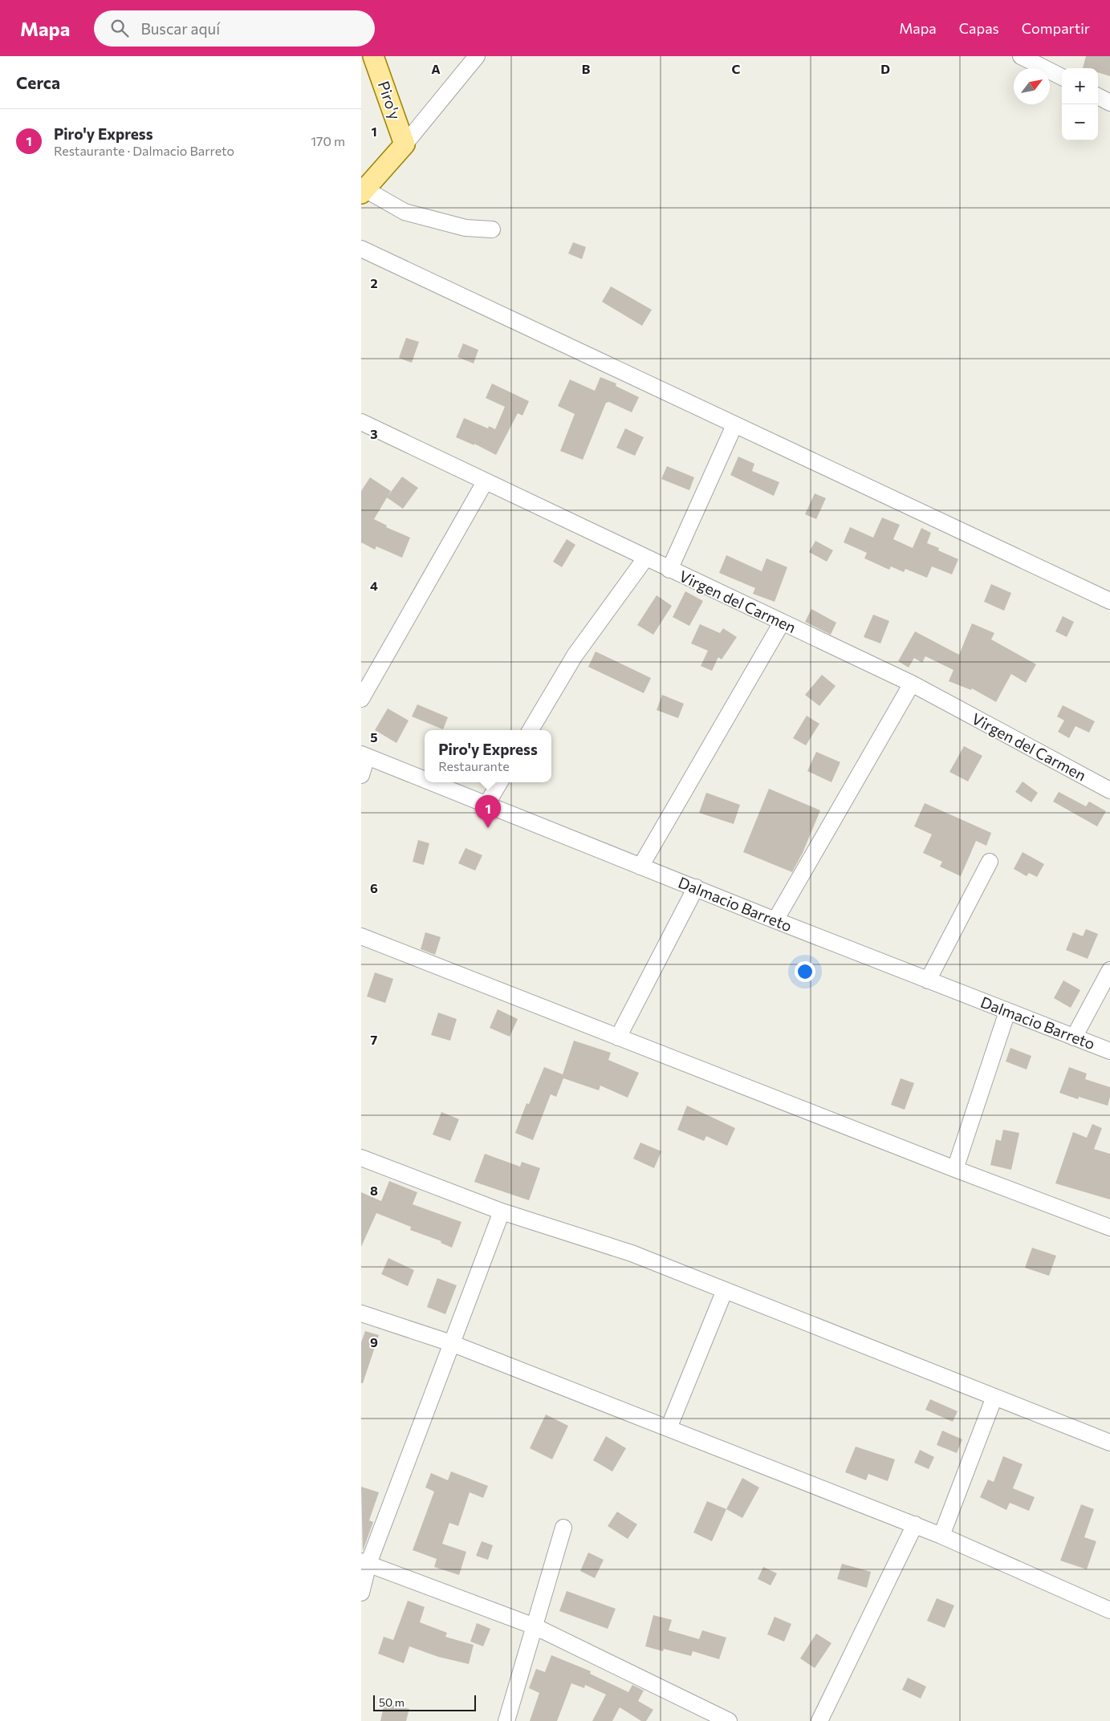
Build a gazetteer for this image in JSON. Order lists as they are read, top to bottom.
{
  "streets": {
    "main road": ["Piro'y"],
    "street": ["Virgen del Carmen", "Dalmacio Barreto"]
  },
  "scale_bar": "50 m",
  "north": "top right",
  "page": {
    "header": "Mapa",
    "search": "Buscar aquí",
    "nav": ["Mapa", "Capas", "Compartir"],
    "heading": "Cerca",
    "map_buttons": ["+", "−"],
    "list": [
      {
        "mark": "1",
        "name": "Piro'y Express",
        "note": "Restaurante · Dalmacio Barreto",
        "value": "170 m"
      }
    ],
    "popup": ["Piro'y Express", "Restaurante"],
    "pins": "1",
    "scale": "50 m"
  },
  "grid": {
    "columns": [
      "A",
      "B",
      "C",
      "D"
    ],
    "rows": [
      "1",
      "2",
      "3",
      "4",
      "5",
      "6",
      "7",
      "8",
      "9"
    ]
  }
}
